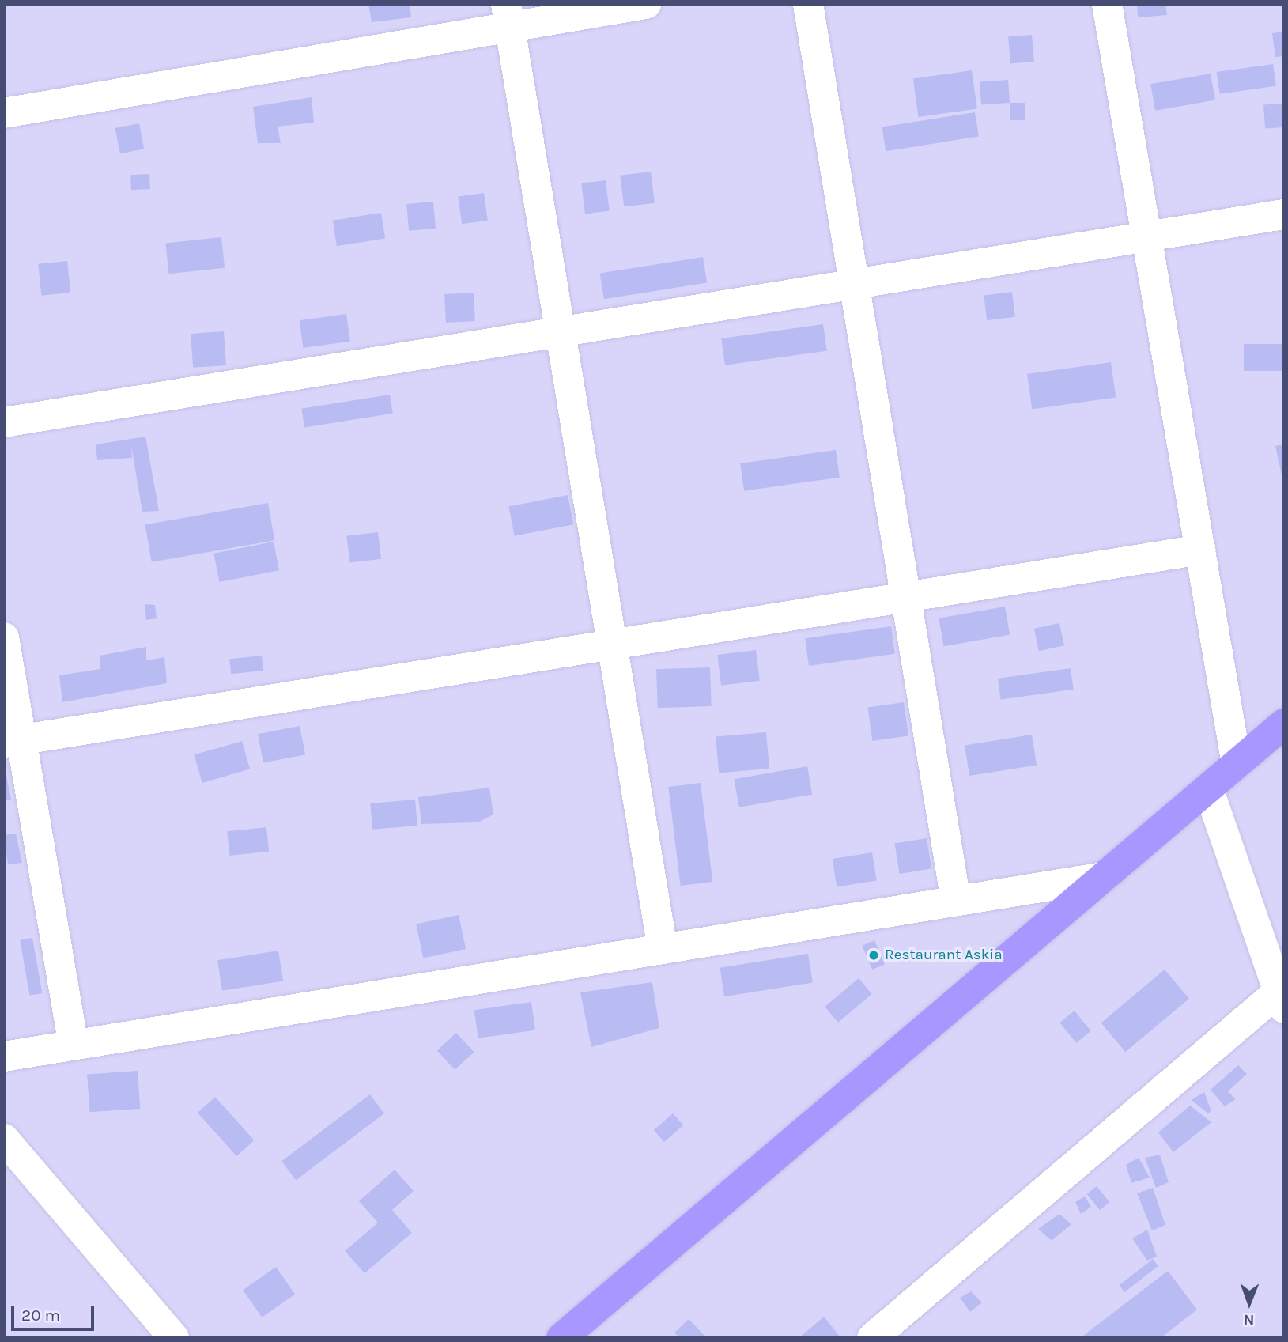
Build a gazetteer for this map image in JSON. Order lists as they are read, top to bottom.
{
  "places": ["Restaurant Askia"],
  "scale_bar": "20 m",
  "north": "bottom"
}
